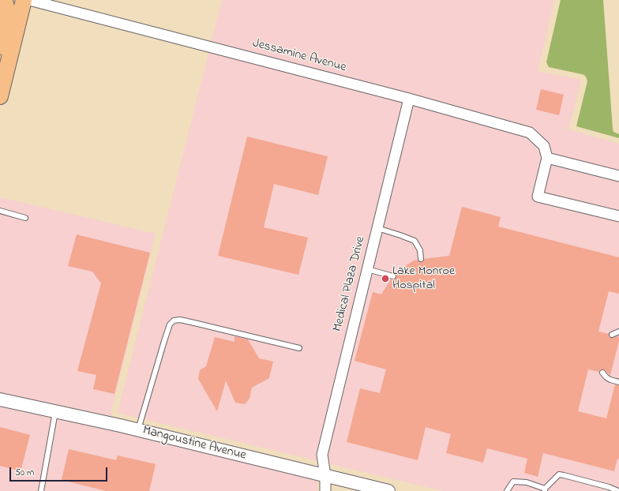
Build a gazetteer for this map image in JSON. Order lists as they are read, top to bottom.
{
  "streets": {
    "street": ["Jessamine Avenue", "Medical Plaza Drive", "Mangoustine Avenue"]
  },
  "crossings": [
    ["Jessamine Avenue", "Medical Plaza Drive"],
    ["Medical Plaza Drive", "Mangoustine Avenue"]
  ],
  "places": ["Lake Monroe Hospital"],
  "scale_bar": "50 m"
}
